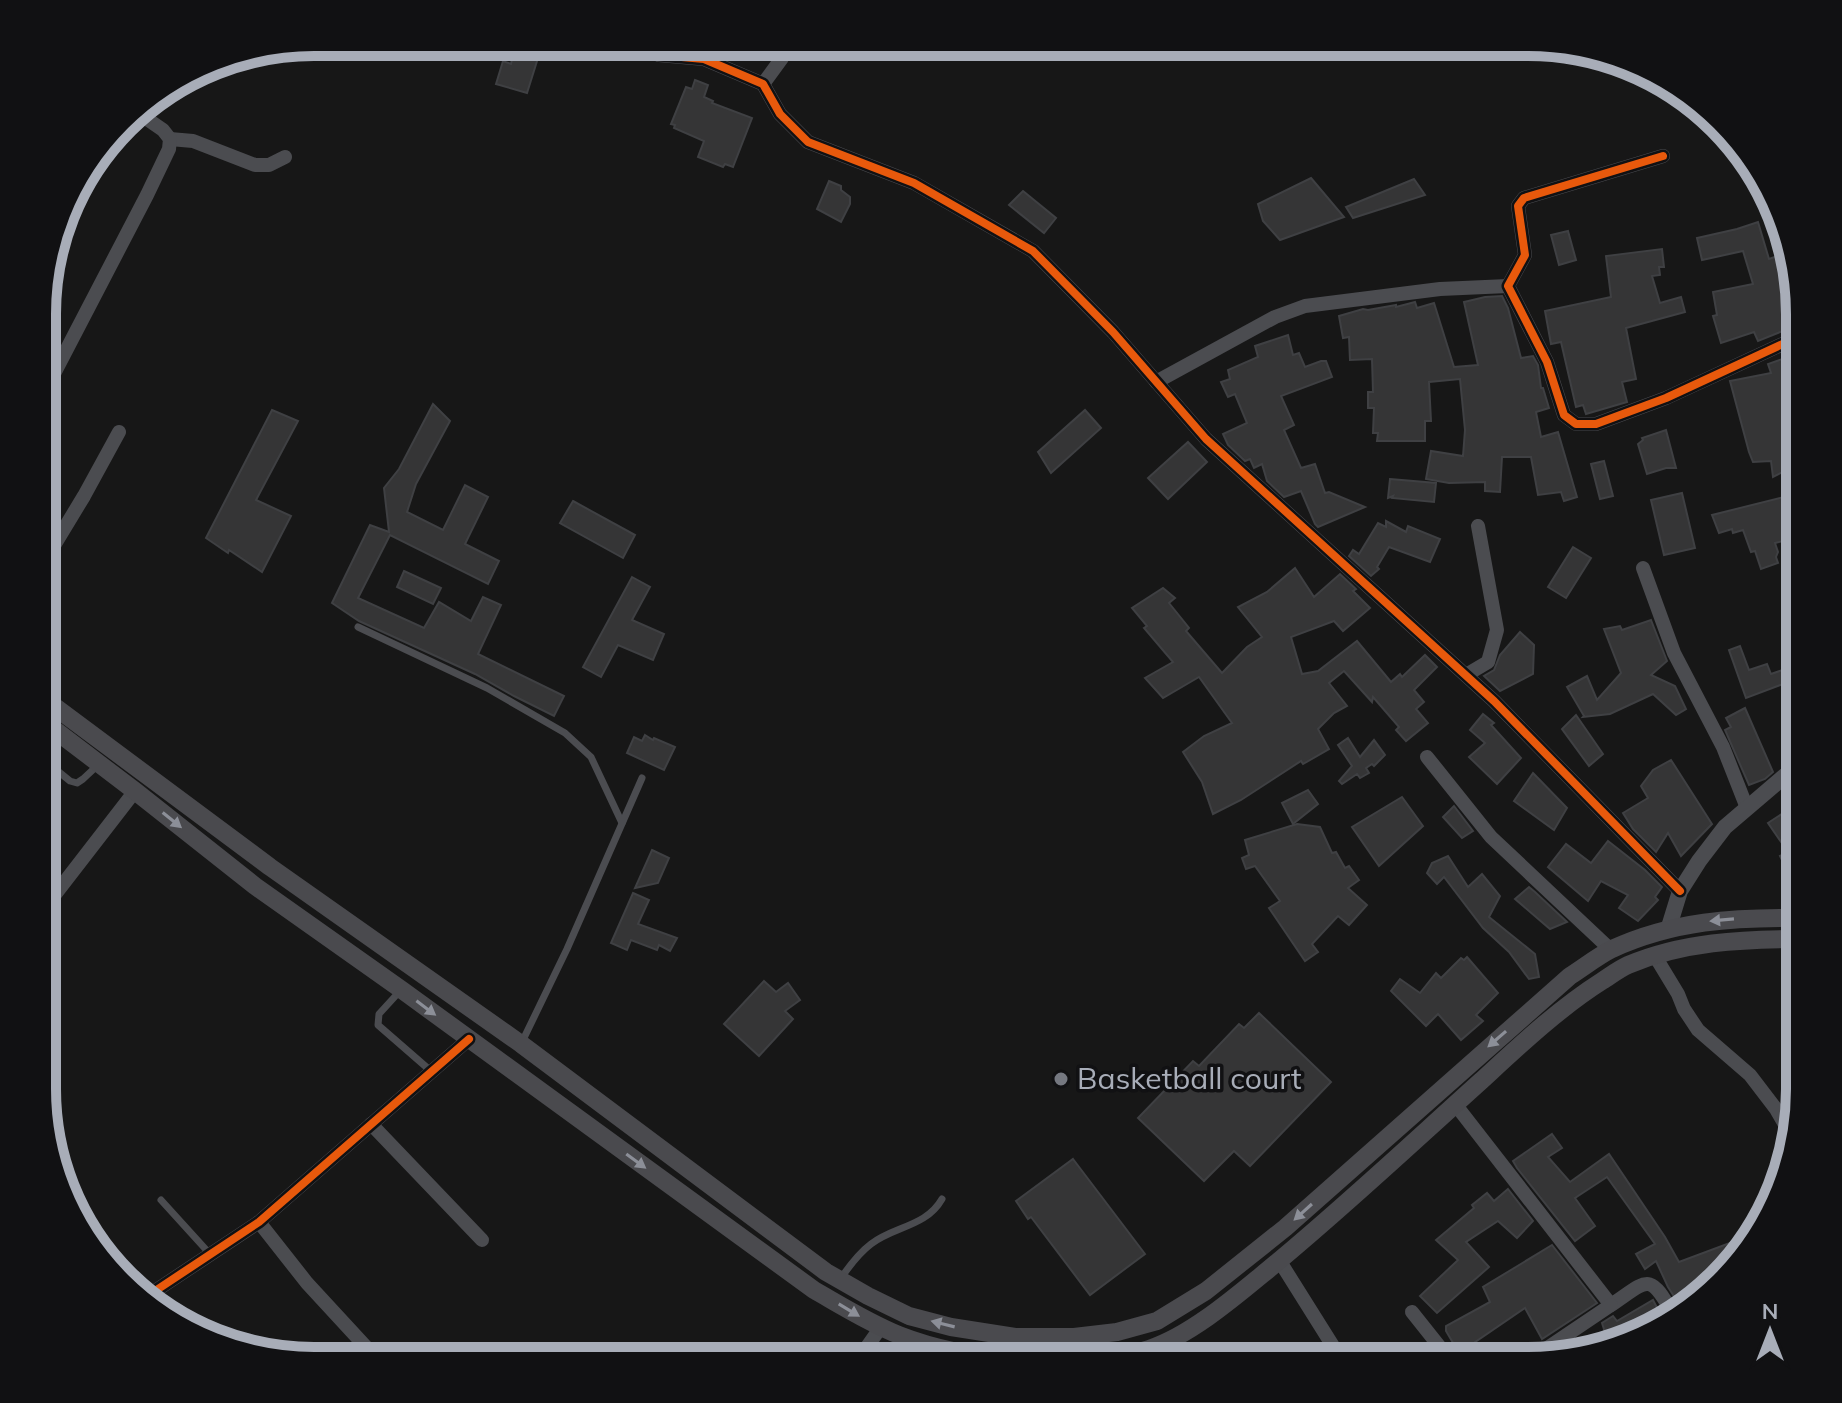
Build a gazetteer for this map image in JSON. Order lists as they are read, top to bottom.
{
  "places": ["Basketball court"],
  "north": "top"
}
